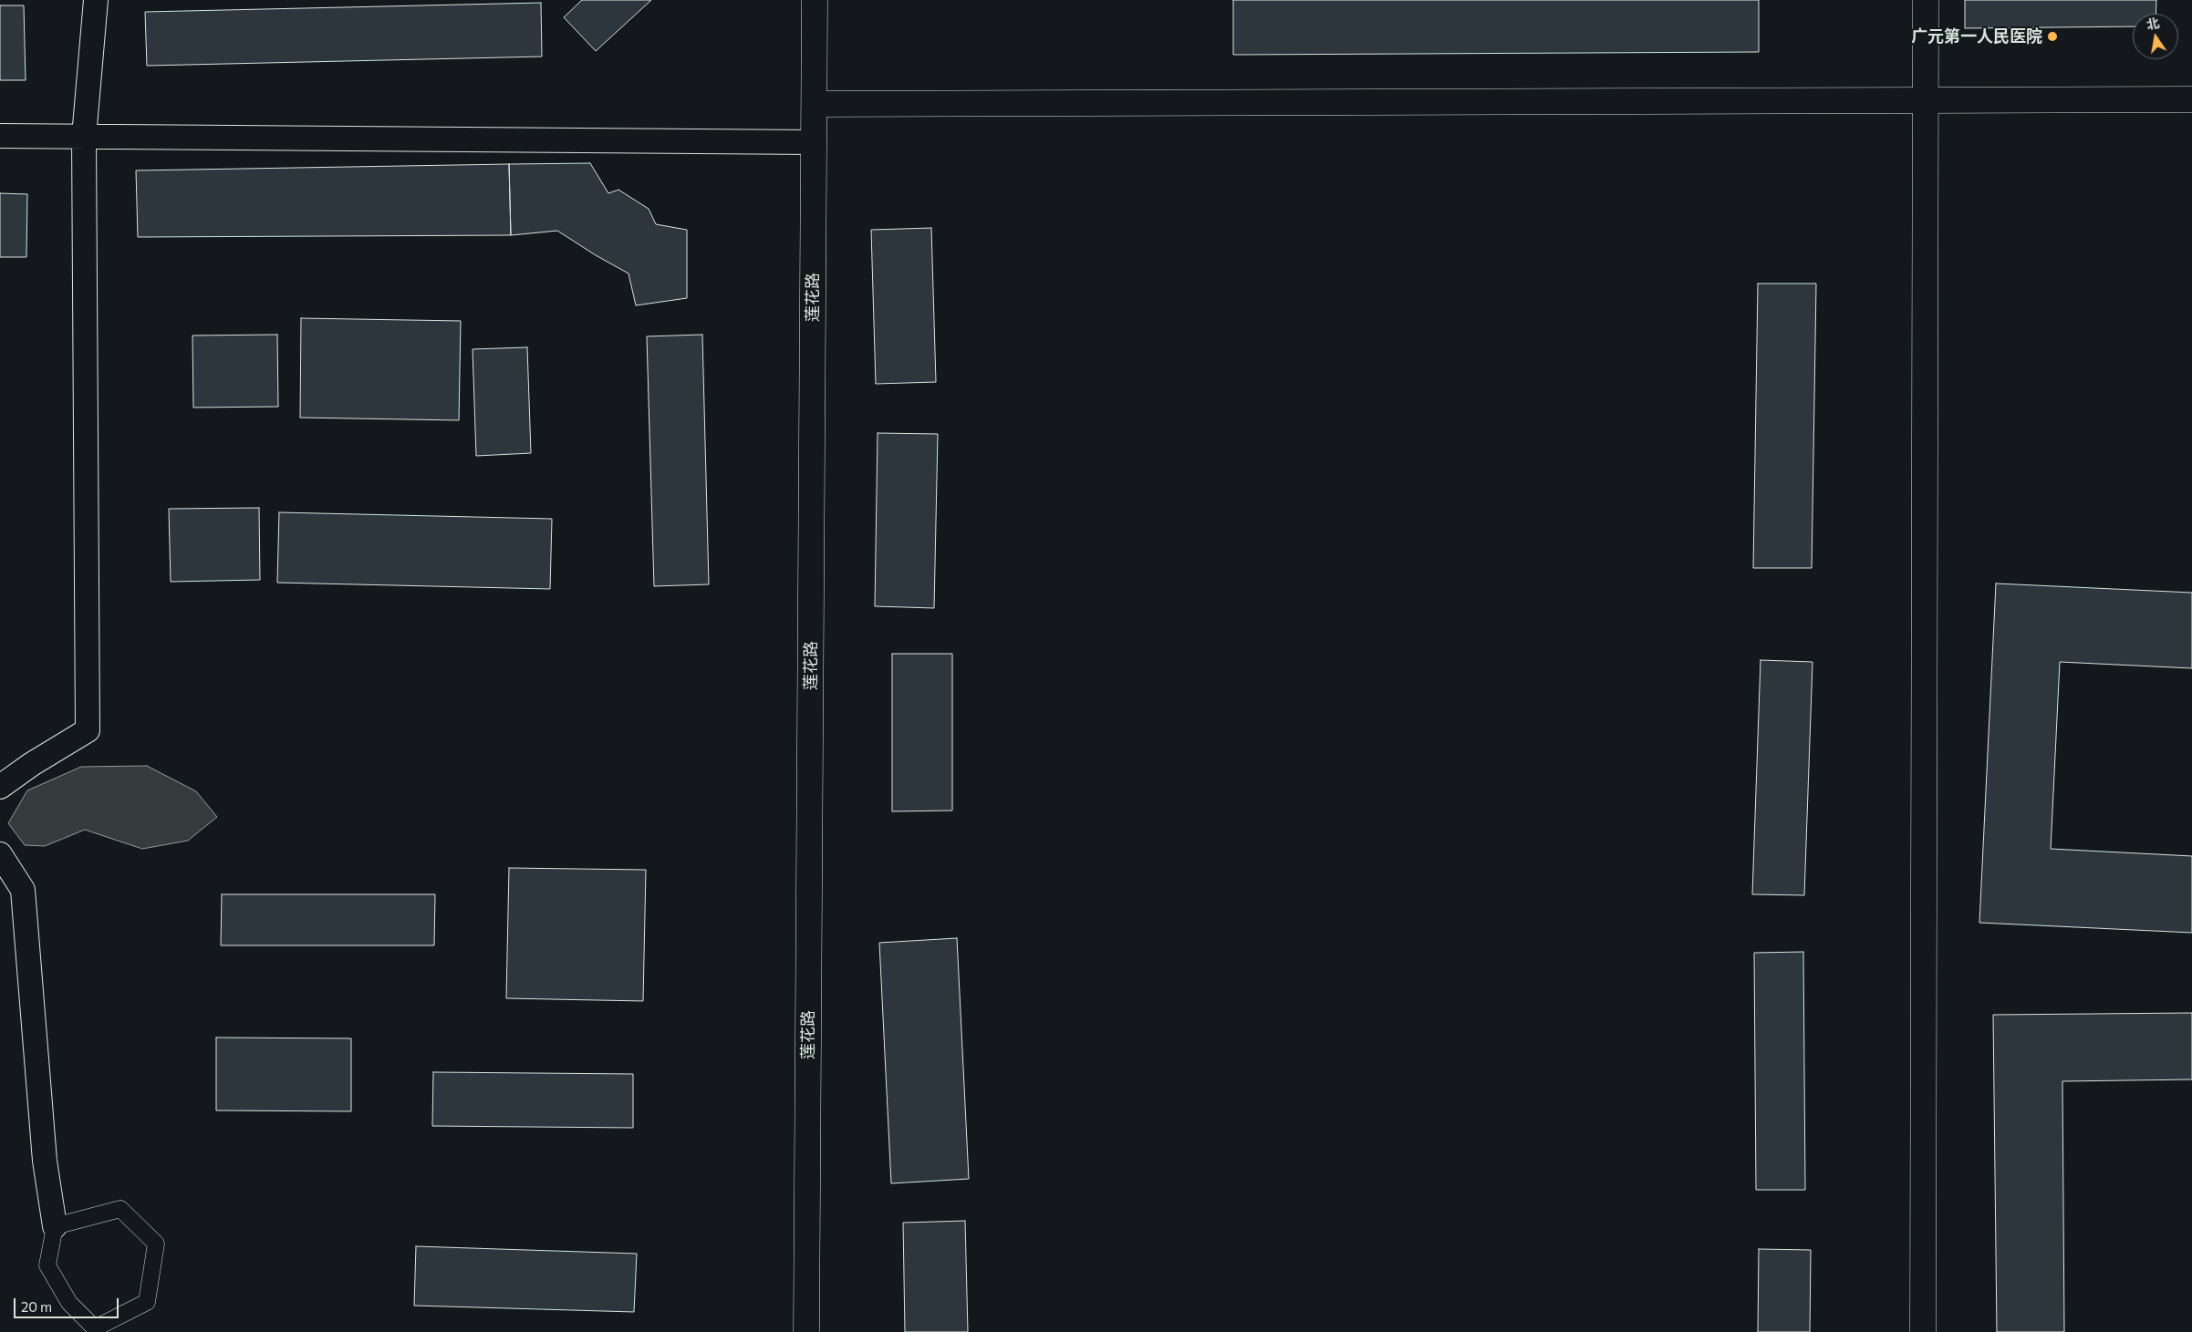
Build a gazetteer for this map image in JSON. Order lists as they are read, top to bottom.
{
  "streets": {
    "street": ["莲花路"]
  },
  "places": ["广元第一人民医院"],
  "scale_bar": "20 m",
  "north": "top"
}
